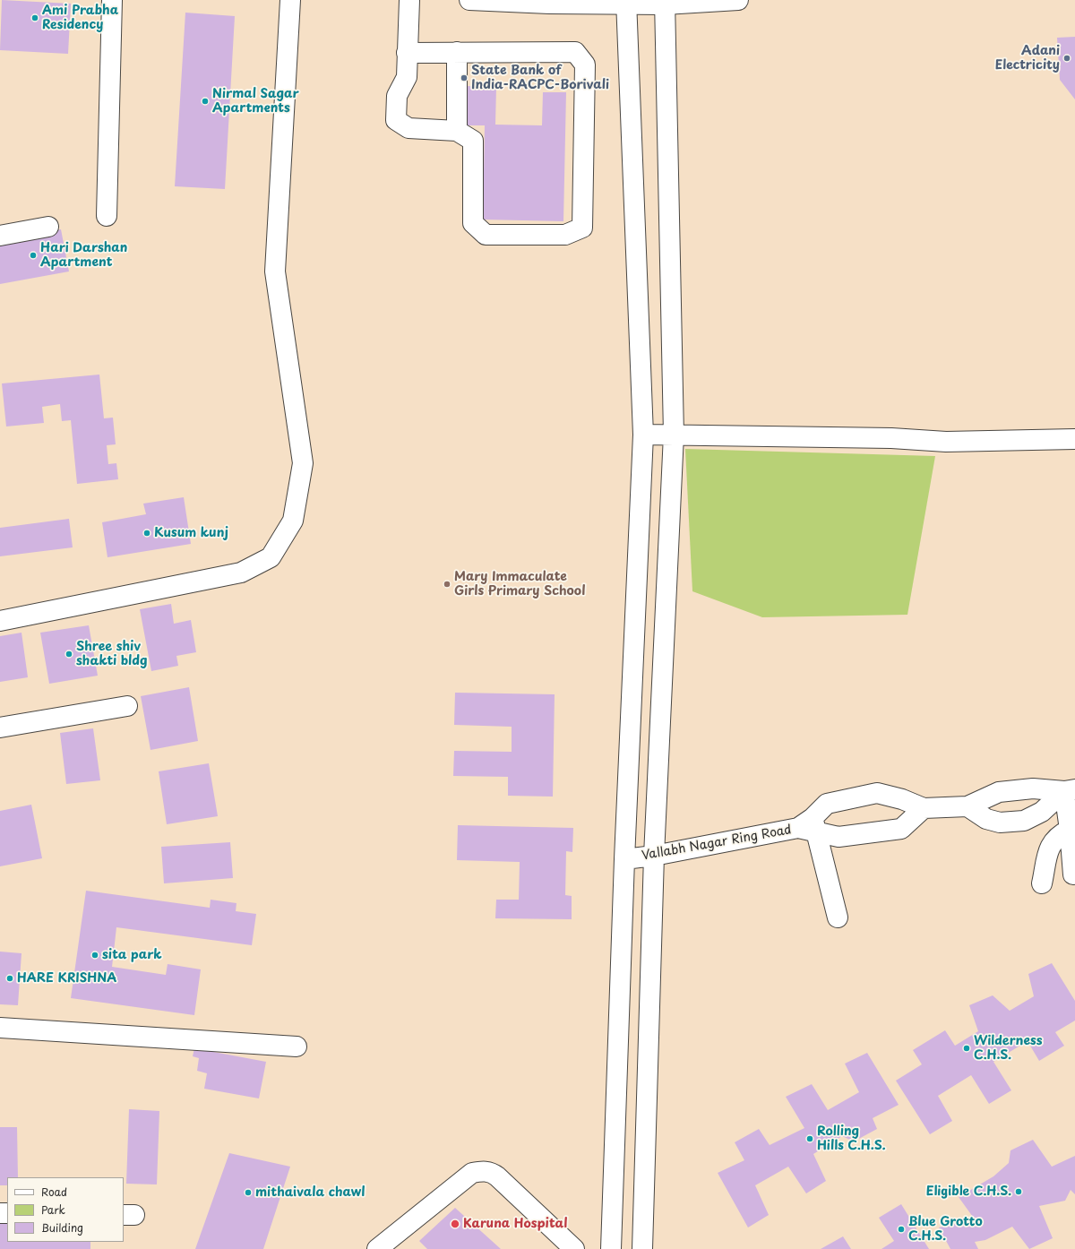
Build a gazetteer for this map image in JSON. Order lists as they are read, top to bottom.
{
  "streets": {
    "street": ["Vallabh Nagar Ring Road"]
  },
  "places": [
    "Ami Prabha Residency",
    "Adani Electricity",
    "State Bank of India-RACPC-Borivali",
    "Nirmal Sagar Apartments",
    "Hari Darshan Apartment",
    "Kusum kunj",
    "Mary Immaculate Girls Primary School",
    "Shree shiv shakti bldg",
    "sita park",
    "HARE KRISHNA",
    "Wilderness C.H.S.",
    "Rolling Hills C.H.S.",
    "Eligible C.H.S.",
    "mithaivala chawl",
    "Karuna Hospital",
    "Blue Grotto C.H.S."
  ],
  "legend": ["Road", "Park", "Building"]
}
